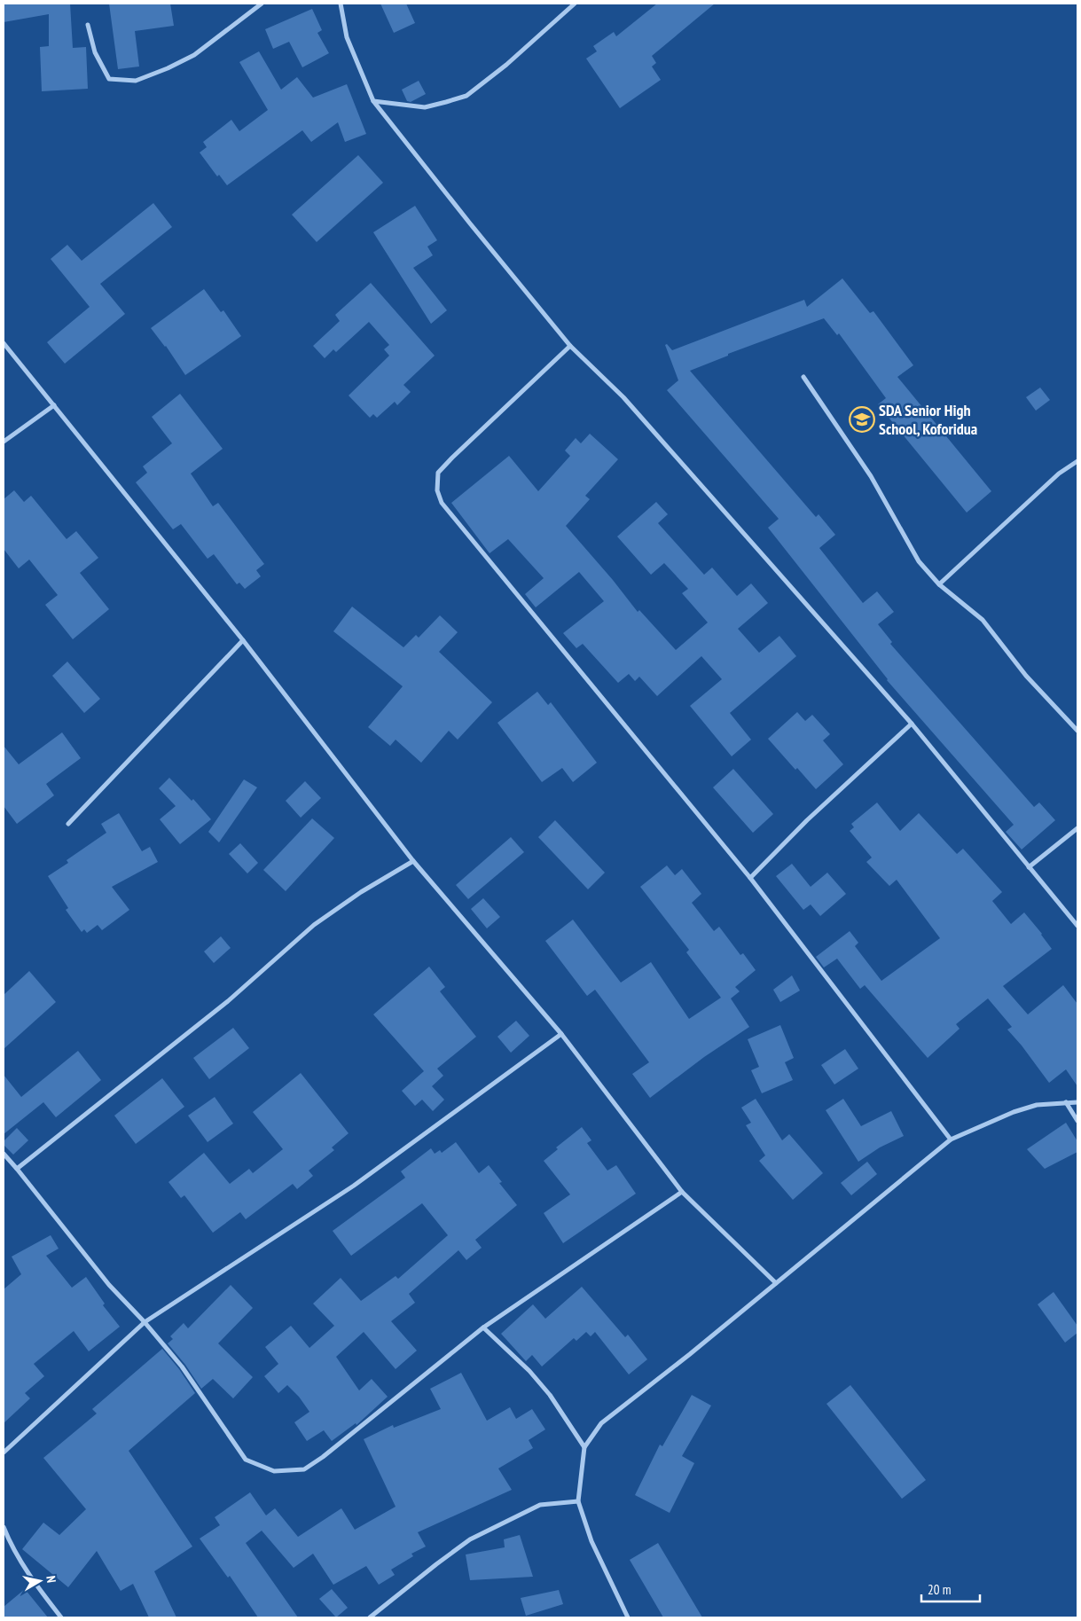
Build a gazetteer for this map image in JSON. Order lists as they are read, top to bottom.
{
  "places": {
    "school or university": ["SDA Senior High School, Koforidua"]
  },
  "scale_bar": "20 m",
  "north": "right"
}
